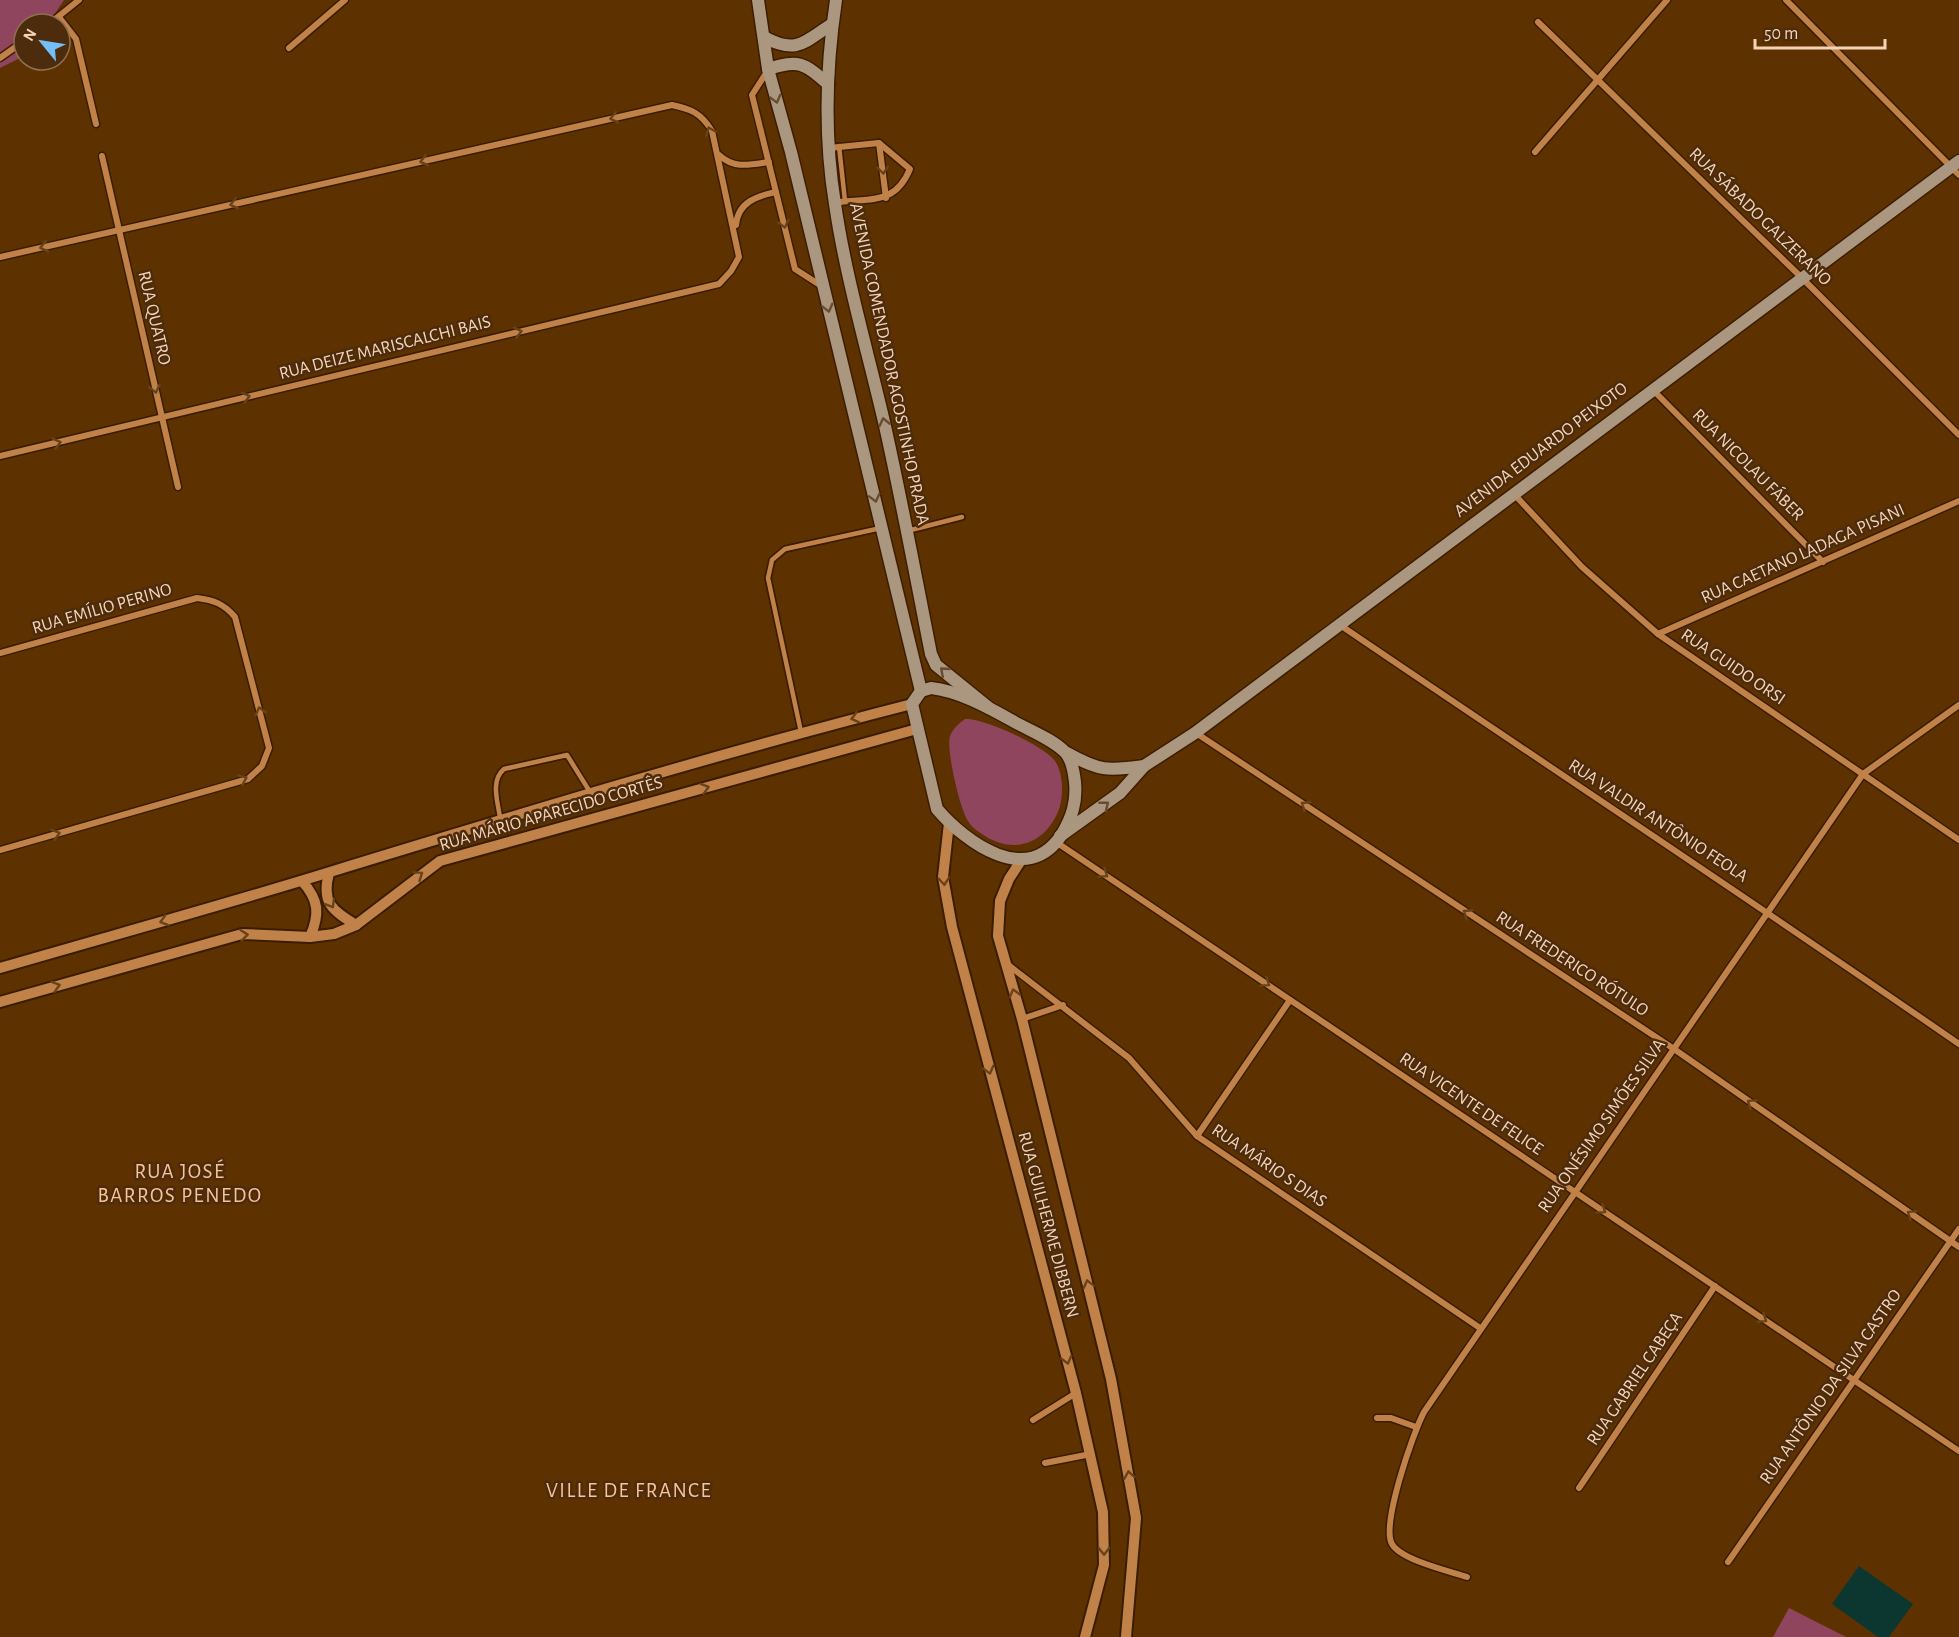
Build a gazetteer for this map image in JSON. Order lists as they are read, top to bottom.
{
  "streets": {
    "main road": ["AVENIDA COMENDADOR AGOSTINHO PRADA", "AVENIDA EDUARDO PEIXOTO"],
    "street": [
      "RUA SÁBADO GALZERANO",
      "RUA QUATRO",
      "RUA DEIZE MARISCALCHI BAIS",
      "RUA NICOLAU FÁBER",
      "RUA CAETANO LADAGA PISANI",
      "RUA EMÍLIO PERINO",
      "RUA GUIDO ORSI",
      "RUA MÁRIO APARECIDO CORTÊS",
      "RUA VALDIR ANTÔNIO FEOLA",
      "RUA FREDERICO RÓTULO",
      "RUA VICENTE DE FELICE",
      "RUA ONÉSIMO SIMÕES SILVA",
      "RUA MÁRIO S DIAS",
      "RUA GUILHERME DIBBERN",
      "RUA GABRIEL CABEÇA",
      "RUA ANTÔNIO DA SILVA CASTRO"
    ]
  },
  "crossings": [
    ["RUA SÁBADO GALZERANO", "AVENIDA EDUARDO PEIXOTO"],
    ["RUA QUATRO", "RUA DEIZE MARISCALCHI BAIS"],
    ["AVENIDA COMENDADOR AGOSTINHO PRADA", "AVENIDA EDUARDO PEIXOTO"],
    ["AVENIDA EDUARDO PEIXOTO", "RUA NICOLAU FÁBER"],
    ["AVENIDA EDUARDO PEIXOTO", "RUA GUIDO ORSI"],
    ["AVENIDA EDUARDO PEIXOTO", "RUA VALDIR ANTÔNIO FEOLA"],
    ["AVENIDA EDUARDO PEIXOTO", "RUA FREDERICO RÓTULO"],
    ["AVENIDA EDUARDO PEIXOTO", "RUA VICENTE DE FELICE"],
    ["AVENIDA EDUARDO PEIXOTO", "RUA GUILHERME DIBBERN"],
    ["RUA NICOLAU FÁBER", "RUA CAETANO LADAGA PISANI"],
    ["RUA CAETANO LADAGA PISANI", "RUA GUIDO ORSI"],
    ["RUA GUIDO ORSI", "RUA ONÉSIMO SIMÕES SILVA"],
    ["RUA VALDIR ANTÔNIO FEOLA", "RUA ONÉSIMO SIMÕES SILVA"],
    ["RUA FREDERICO RÓTULO", "RUA ONÉSIMO SIMÕES SILVA"],
    ["RUA FREDERICO RÓTULO", "RUA ANTÔNIO DA SILVA CASTRO"],
    ["RUA VICENTE DE FELICE", "RUA ONÉSIMO SIMÕES SILVA"],
    ["RUA VICENTE DE FELICE", "RUA GABRIEL CABEÇA"],
    ["RUA VICENTE DE FELICE", "RUA ANTÔNIO DA SILVA CASTRO"],
    ["RUA ONÉSIMO SIMÕES SILVA", "RUA MÁRIO S DIAS"],
    ["RUA MÁRIO S DIAS", "RUA GUILHERME DIBBERN"]
  ],
  "one_way": ["RUA QUATRO", "RUA FREDERICO RÓTULO", "RUA VICENTE DE FELICE"],
  "districts": ["RUA JOSÉ BARROS PENEDO", "VILLE DE FRANCE"],
  "scale_bar": "50 m",
  "north": "top left"
}
